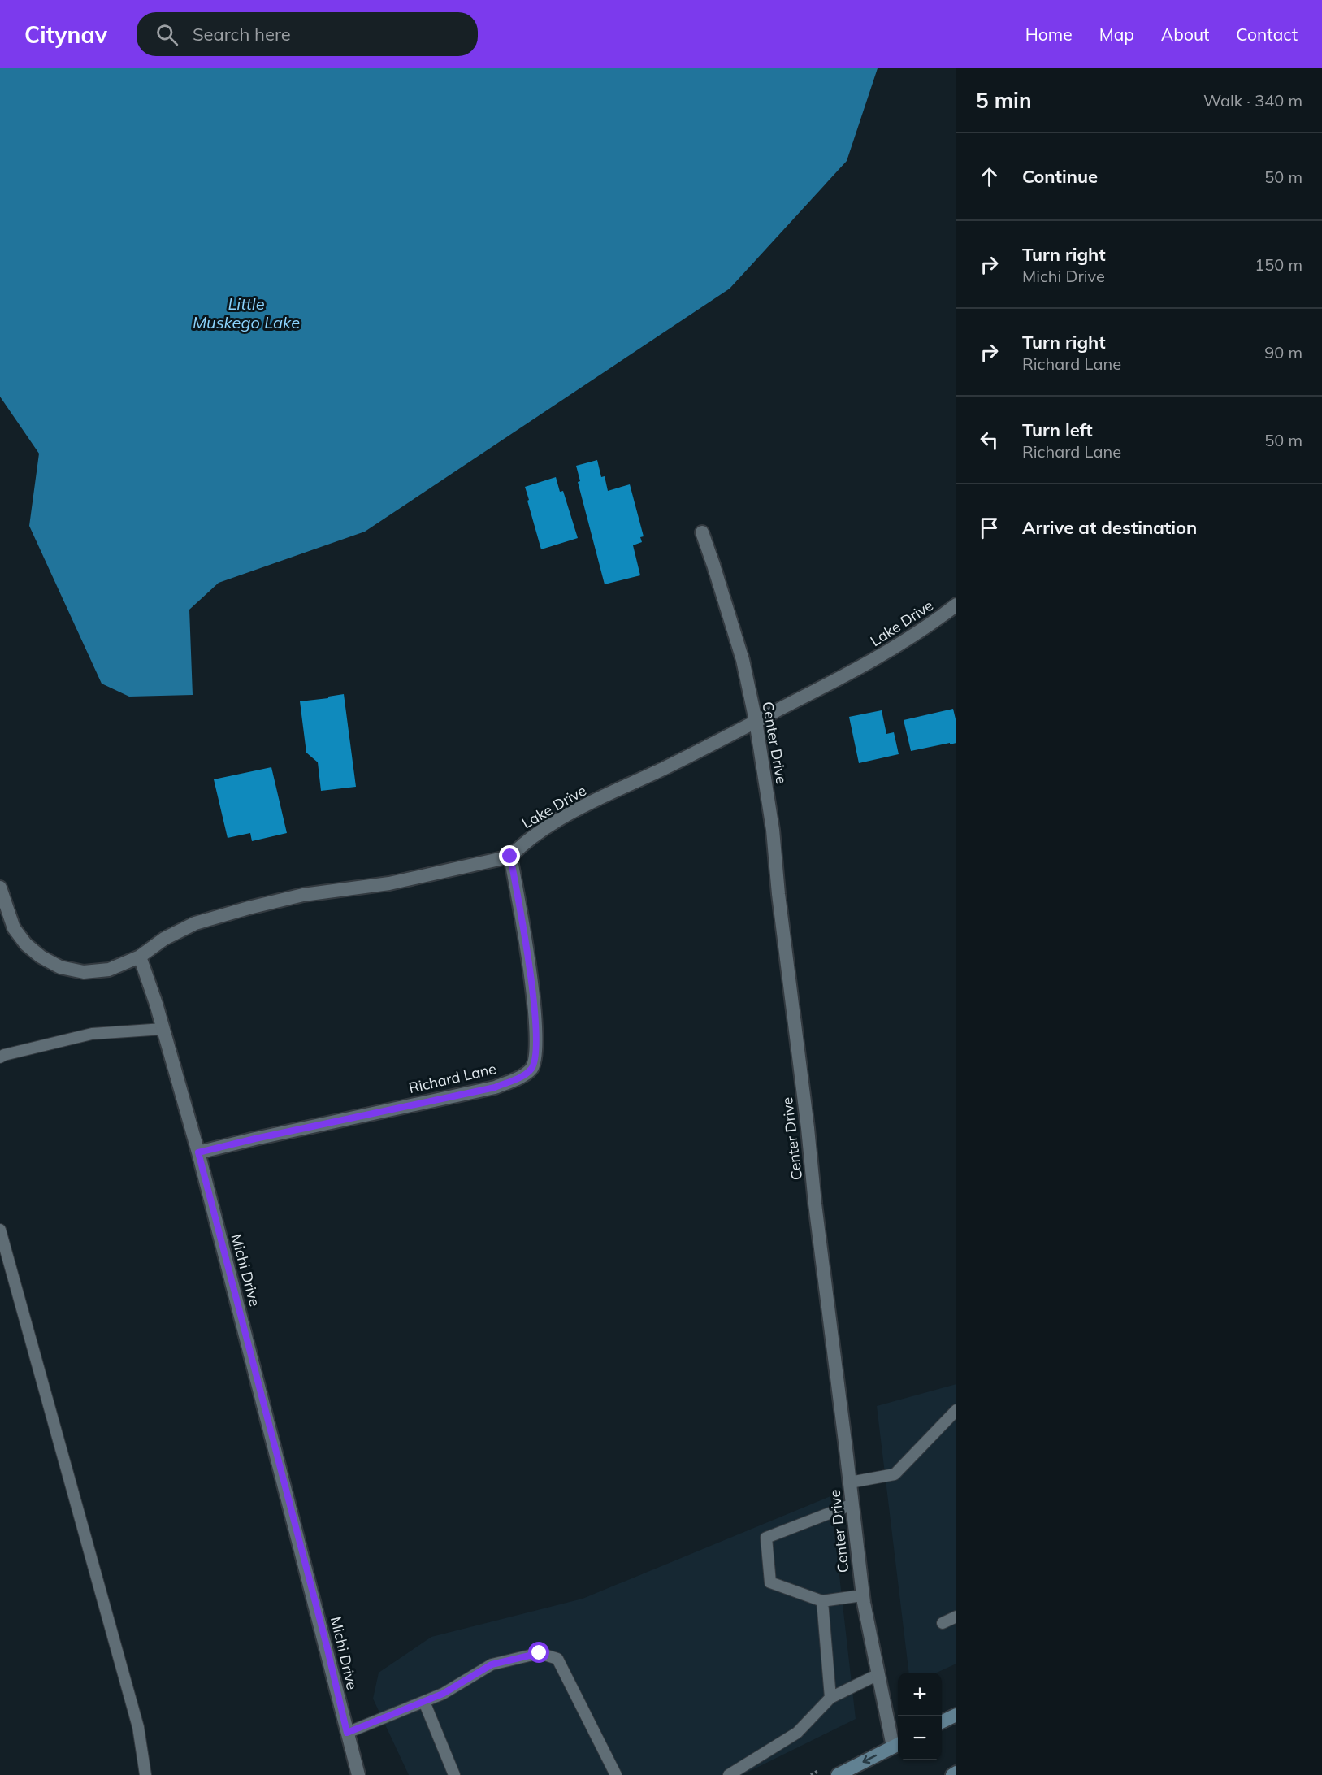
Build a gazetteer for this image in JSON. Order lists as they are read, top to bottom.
{
  "streets": {
    "street": [
      "Lake Drive",
      "Center Drive",
      "Richard Lane",
      "Michi Drive"
    ]
  },
  "crossings": [
    ["Lake Drive", "Center Drive"],
    ["Lake Drive", "Richard Lane"],
    ["Richard Lane", "Michi Drive"]
  ],
  "water": ["Little Muskego Lake"],
  "page": {
    "header": "Citynav",
    "search": "Search here",
    "nav": [
      "Home",
      "Map",
      "About",
      "Contact"
    ],
    "heading": ["5 min", "Walk · 340 m"],
    "list": [
      ["Continue", "50 m"],
      ["Turn right", "Michi Drive", "150 m"],
      ["Turn right", "Richard Lane", "90 m"],
      ["Turn left", "Richard Lane", "50 m"],
      "Arrive at destination"
    ],
    "map_buttons": ["+", "−"]
  }
}
